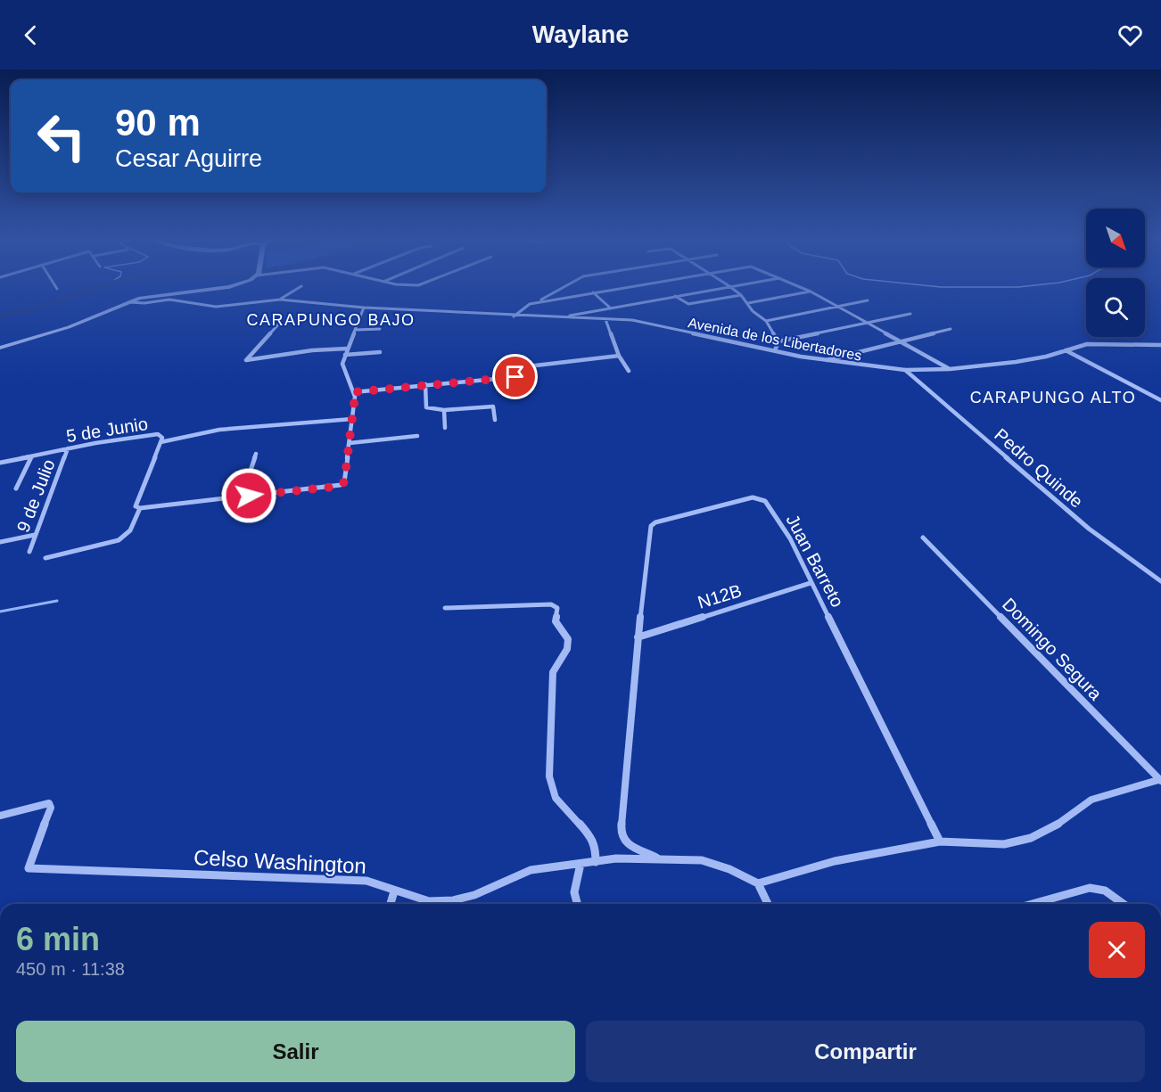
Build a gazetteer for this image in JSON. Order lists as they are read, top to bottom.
{
  "streets": {
    "street": [
      "Avenida de los Libertadores",
      "5 de Junio",
      "Pedro Quinde",
      "9 de Julio",
      "Juan Barreto",
      "N12B",
      "Domingo Segura",
      "Celso Washington"
    ]
  },
  "crossings": [
    ["Avenida de los Libertadores", "Pedro Quinde"],
    ["5 de Junio", "9 de Julio"],
    ["Juan Barreto", "N12B"]
  ],
  "districts": ["CARAPUNGO BAJO", "CARAPUNGO ALTO"],
  "north": "bottom right",
  "page": {
    "header": "Waylane",
    "turn": ["90 m", "Cesar Aguirre"],
    "heading": ["6 min", "450 m · 11:38"],
    "buttons": ["Salir", "Compartir"]
  }
}
